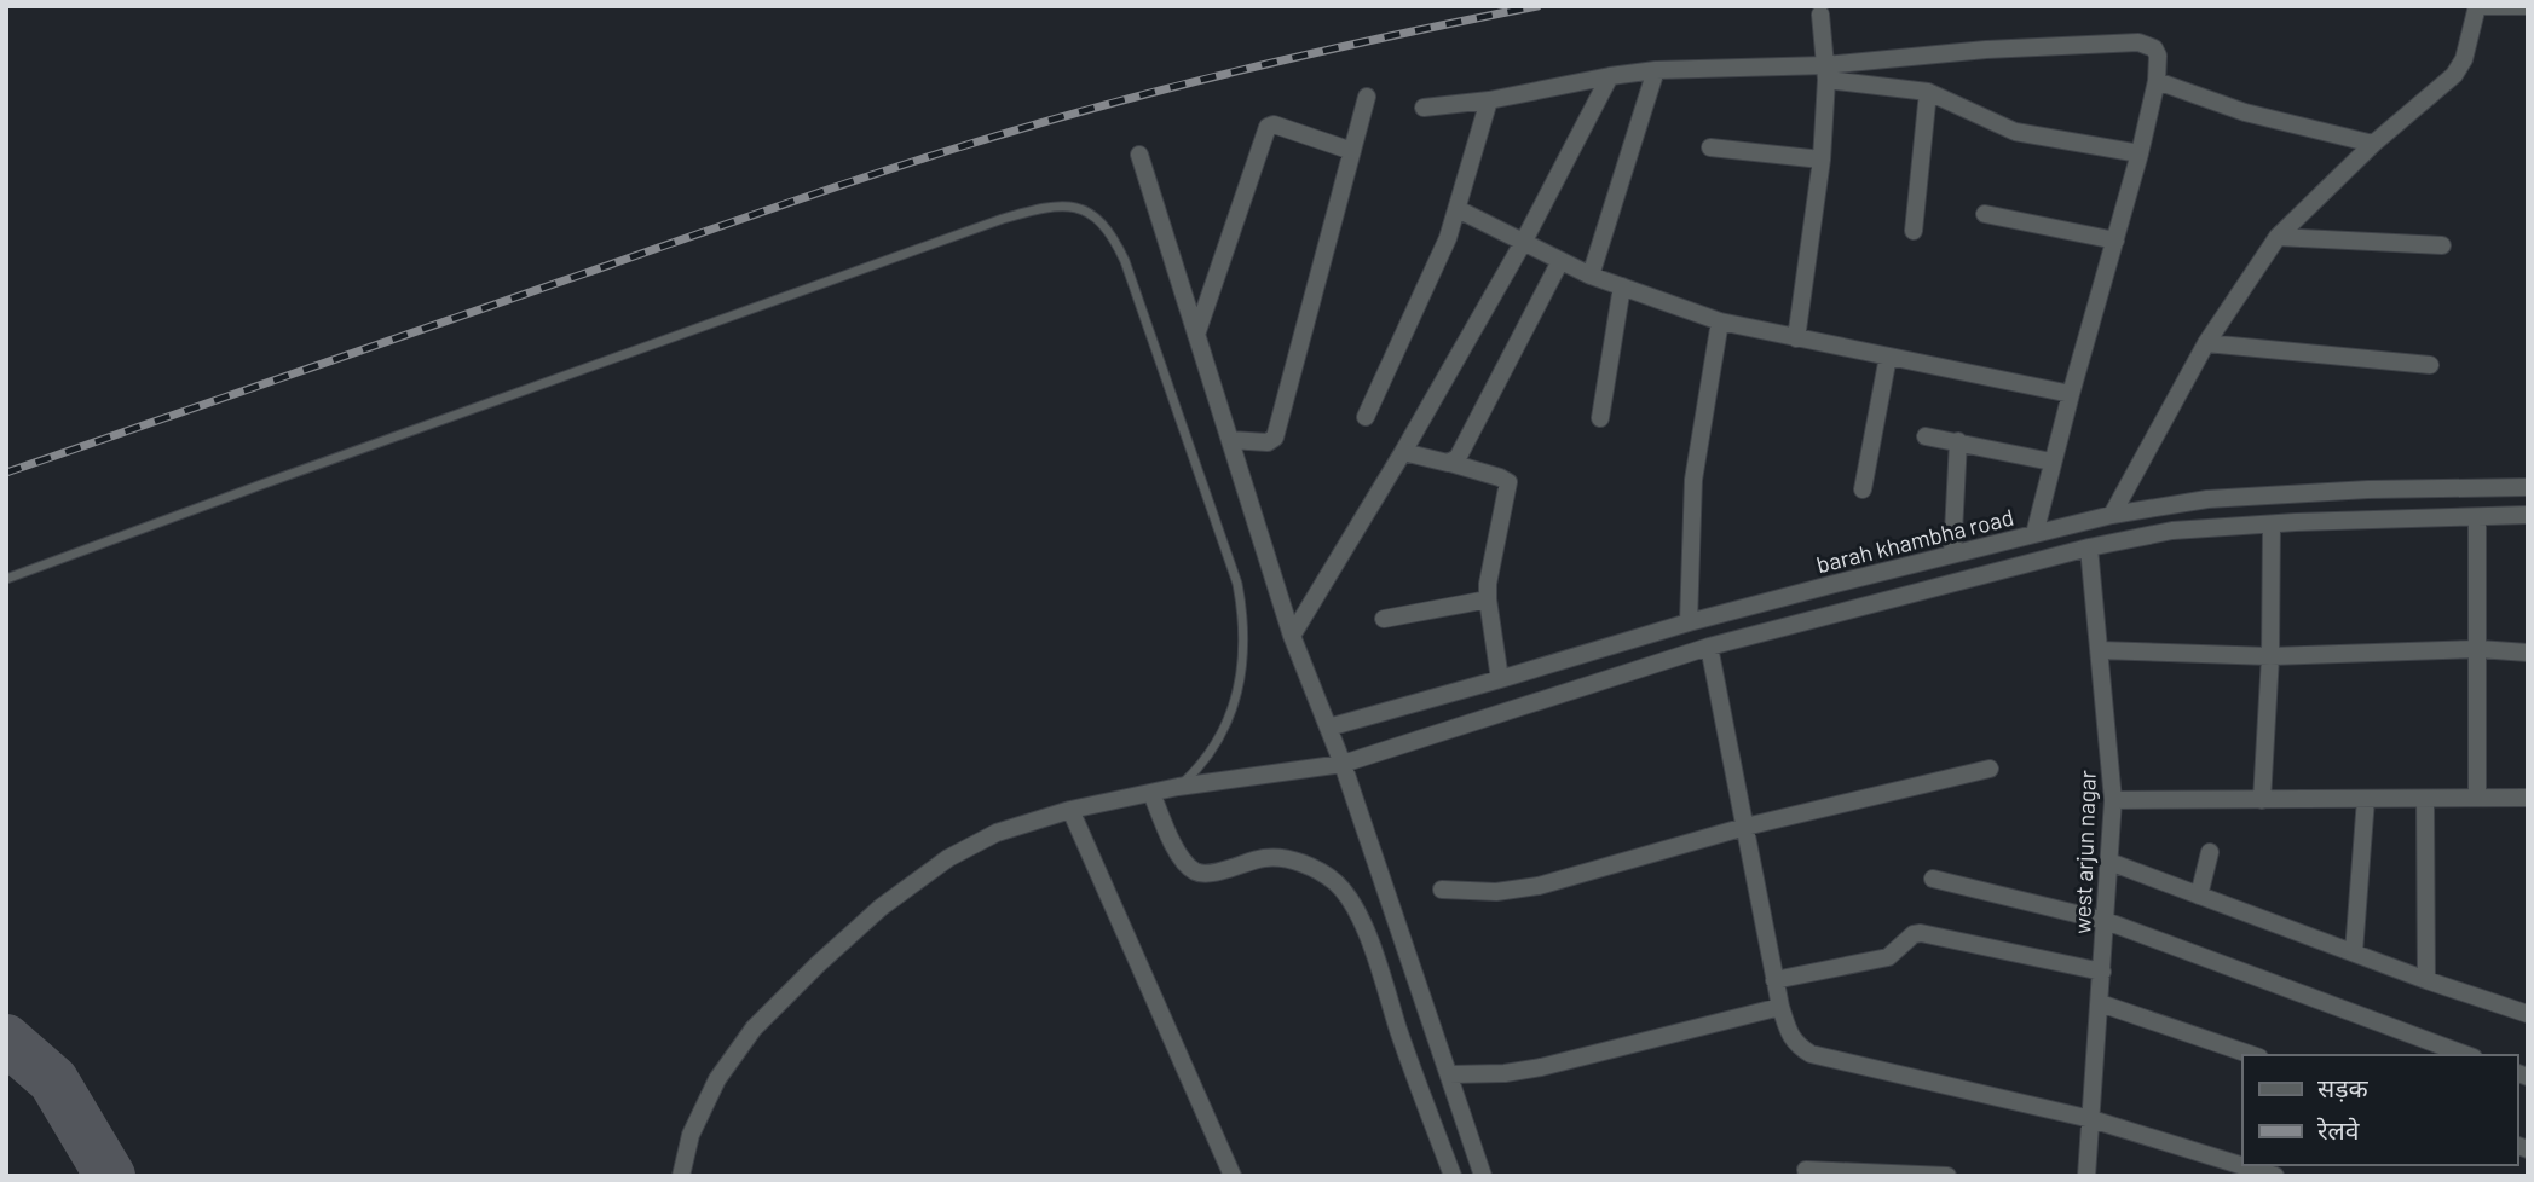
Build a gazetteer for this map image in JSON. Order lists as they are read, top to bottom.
{
  "streets": {
    "street": ["barah khambha road", "west arjun nagar"]
  },
  "legend": ["सड़क", "रेलवे"]
}
